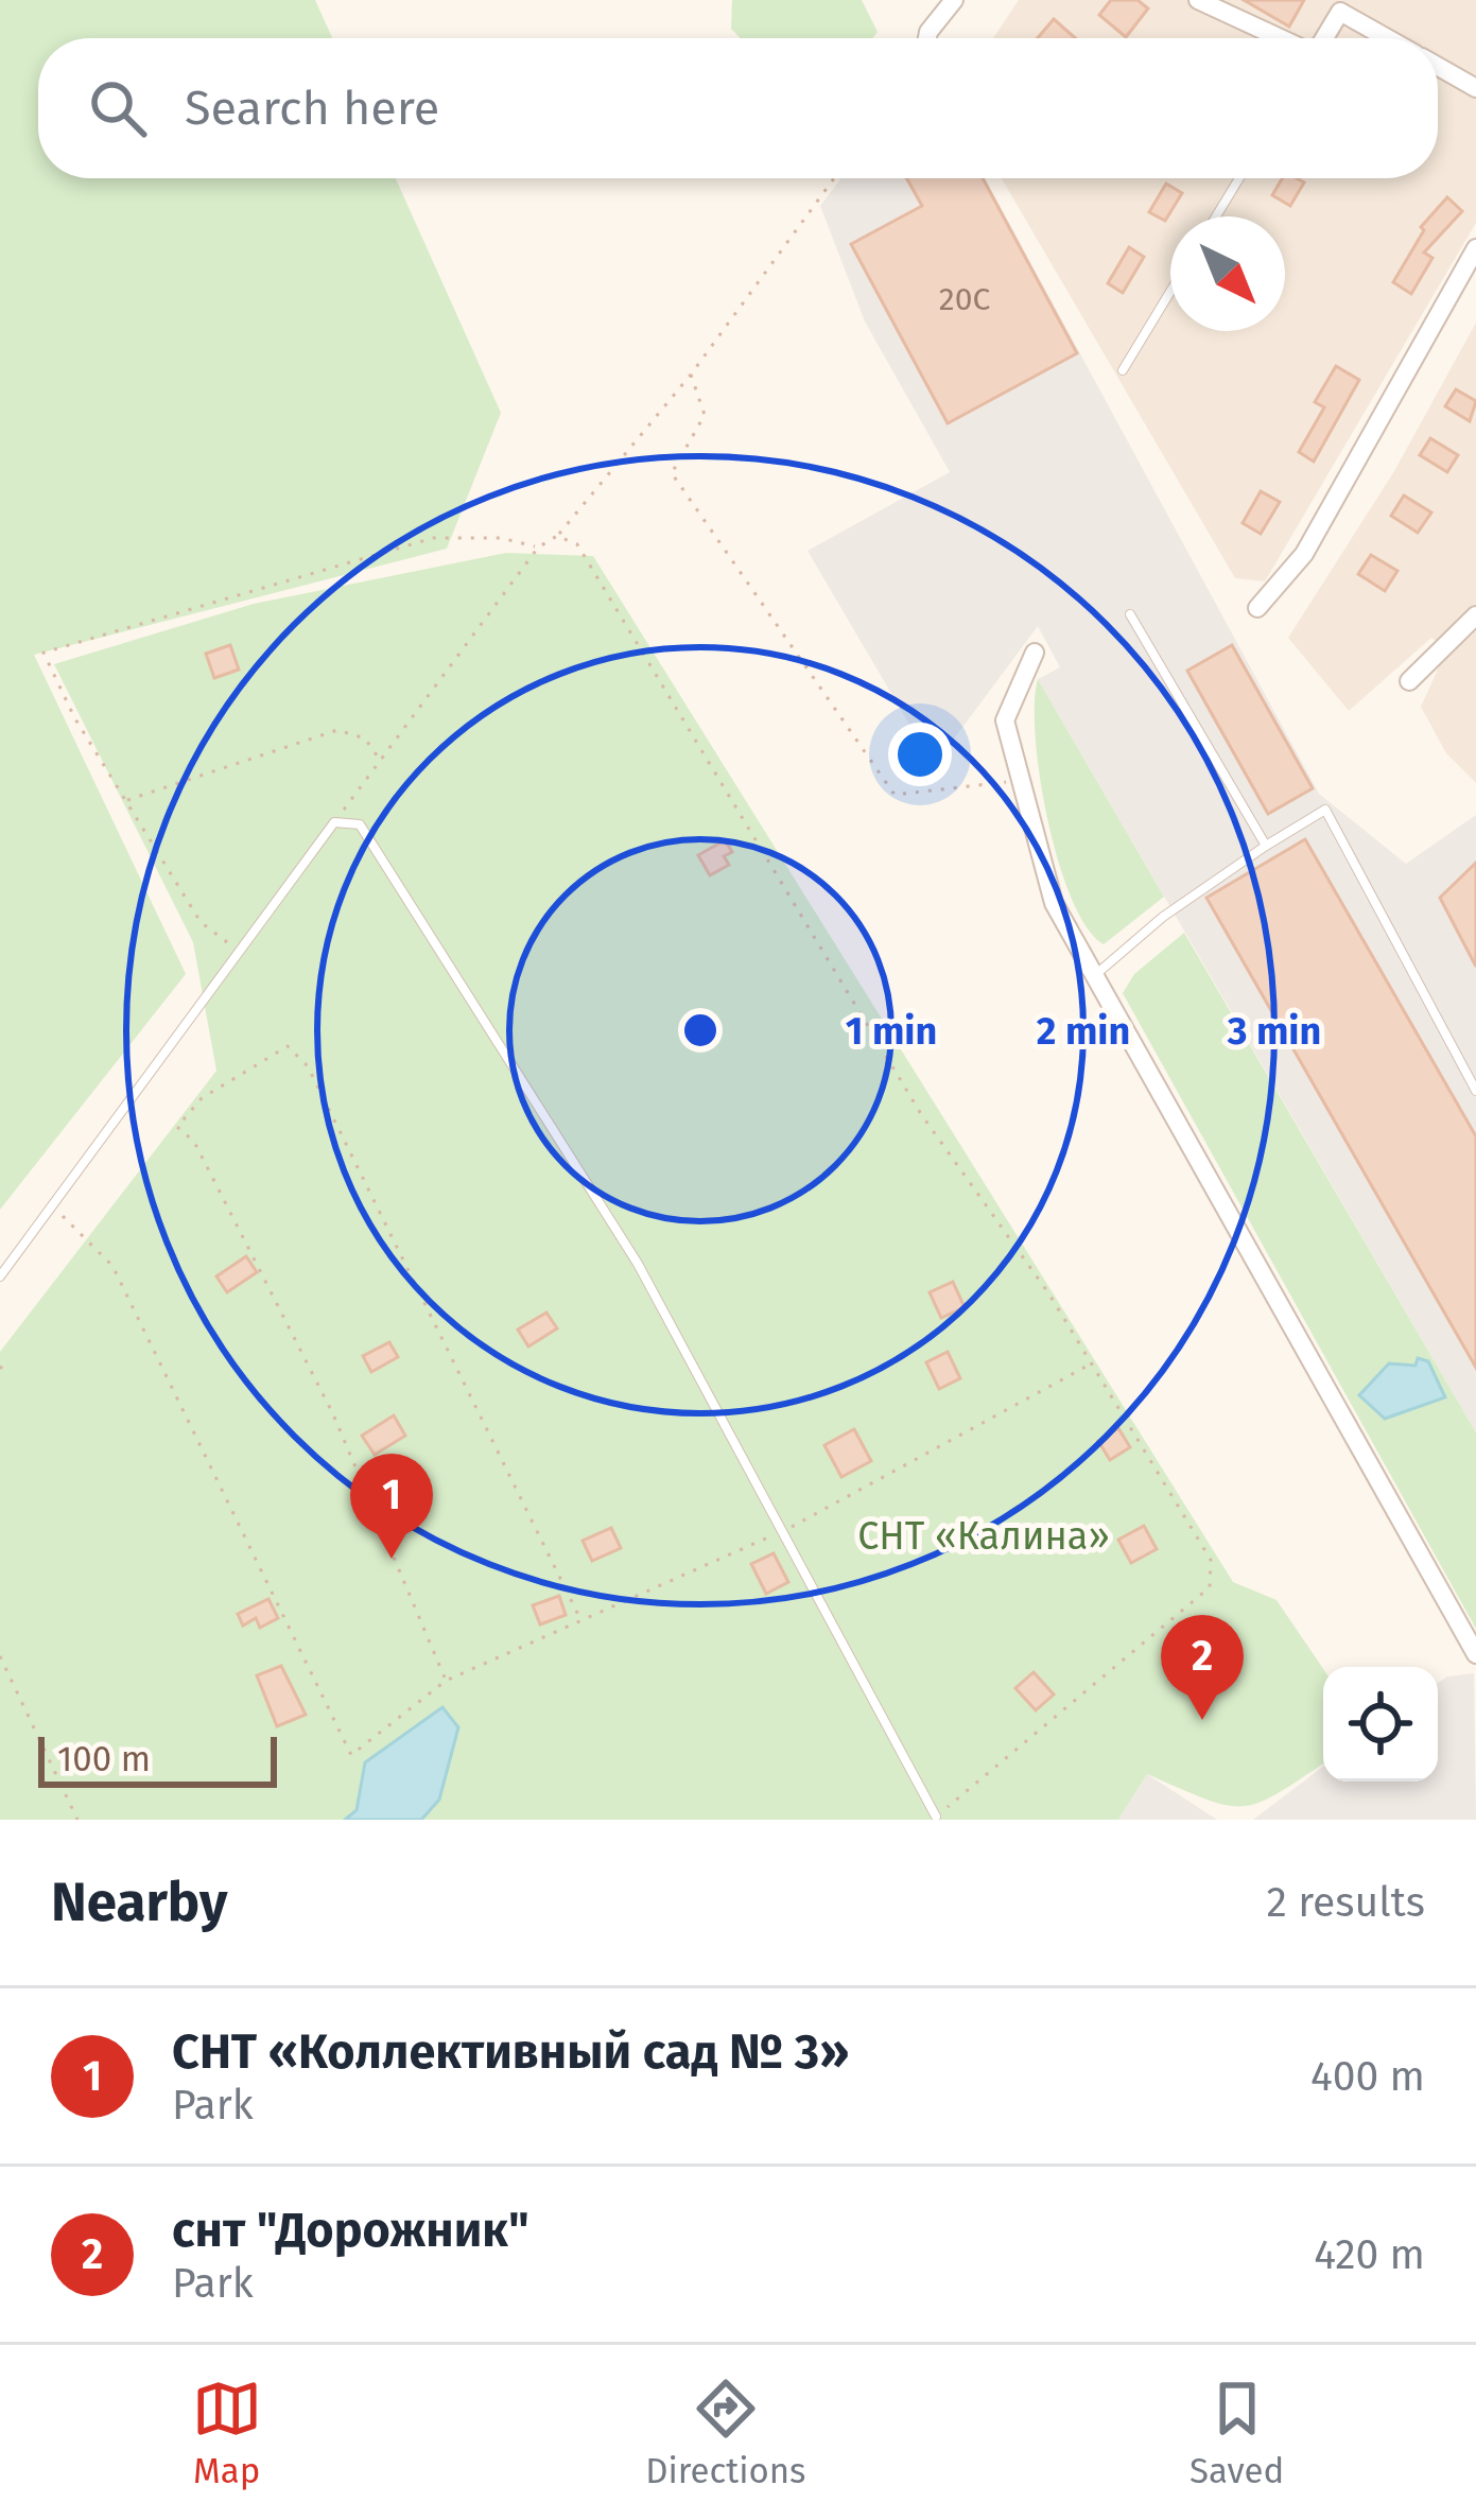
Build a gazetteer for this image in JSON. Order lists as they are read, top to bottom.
{
  "parks": ["СНТ «Калина»"],
  "house_numbers": ["20С"],
  "scale_bar": "100 m",
  "north": "bottom right",
  "page": {
    "search": "Search here",
    "pins": ["1", "2"],
    "scale": "100 m",
    "heading": ["Nearby", "2 results"],
    "list": [
      {
        "mark": "1",
        "name": "СНТ «Коллективный сад № 3»",
        "note": "Park",
        "value": "400 m"
      },
      {
        "mark": "2",
        "name": "снт \"Дорожник\"",
        "note": "Park",
        "value": "420 m"
      }
    ],
    "nav": ["Map", "Directions", "Saved"]
  },
  "rings": ["1 min", "2 min", "3 min"]
}
